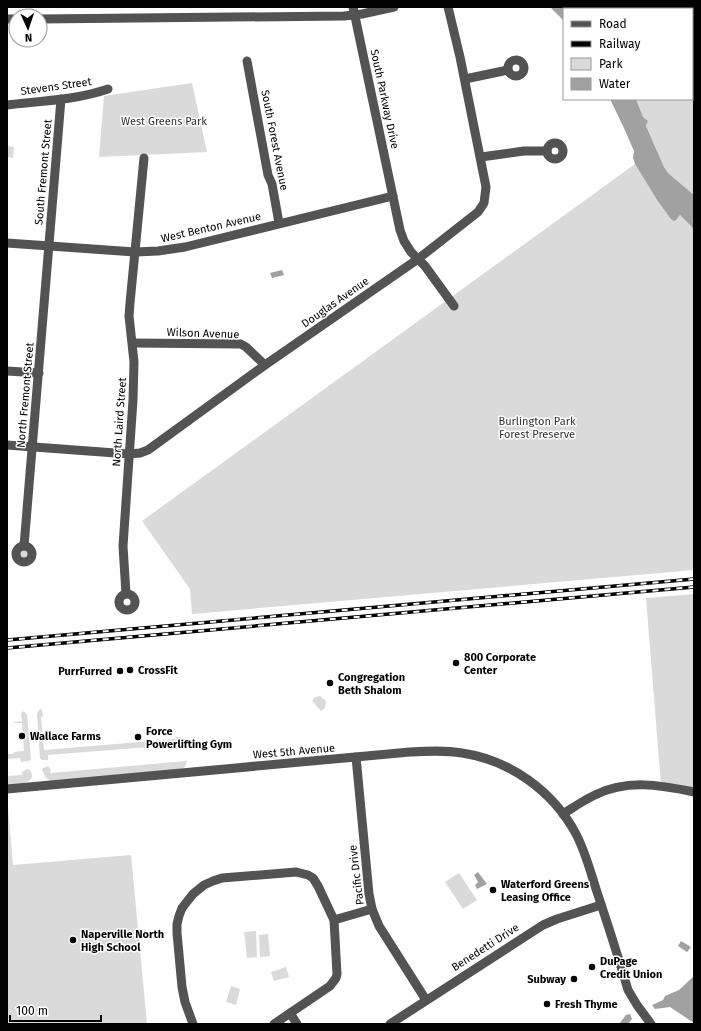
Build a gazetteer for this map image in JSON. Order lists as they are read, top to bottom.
{
  "streets": {
    "street": [
      "Stevens Street",
      "South Parkway Drive",
      "South Forest Avenue",
      "South Fremont Street",
      "West Benton Avenue",
      "Douglas Avenue",
      "Wilson Avenue",
      "North Fremont Street",
      "North Laird Street",
      "West 5th Avenue",
      "Pacific Drive",
      "Benedetti Drive"
    ]
  },
  "crossings": [
    ["Stevens Street", "South Fremont Street"],
    ["South Parkway Drive", "West Benton Avenue"],
    ["South Parkway Drive", "Douglas Avenue"],
    ["South Forest Avenue", "West Benton Avenue"],
    ["South Fremont Street", "West Benton Avenue"],
    ["South Fremont Street", "North Fremont Street"],
    ["West Benton Avenue", "North Fremont Street"],
    ["West Benton Avenue", "North Laird Street"],
    ["Douglas Avenue", "Wilson Avenue"],
    ["Douglas Avenue", "North Fremont Street"],
    ["Douglas Avenue", "North Laird Street"],
    ["Wilson Avenue", "North Laird Street"],
    ["West 5th Avenue", "Pacific Drive"],
    ["West 5th Avenue", "Benedetti Drive"],
    ["Pacific Drive", "Benedetti Drive"]
  ],
  "parks": ["West Greens Park", "Burlington Park Forest Preserve"],
  "places": [
    "800 Corporate Center",
    "CrossFit",
    "PurrFurred",
    "Congregation Beth Shalom",
    "Wallace Farms",
    "Force Powerlifting Gym",
    "Waterford Greens Leasing Office",
    "Naperville North High School",
    "DuPage Credit Union",
    "Subway",
    "Fresh Thyme"
  ],
  "legend": [
    "Road",
    "Railway",
    "Park",
    "Water"
  ],
  "scale_bar": "100 m",
  "north": "bottom"
}
